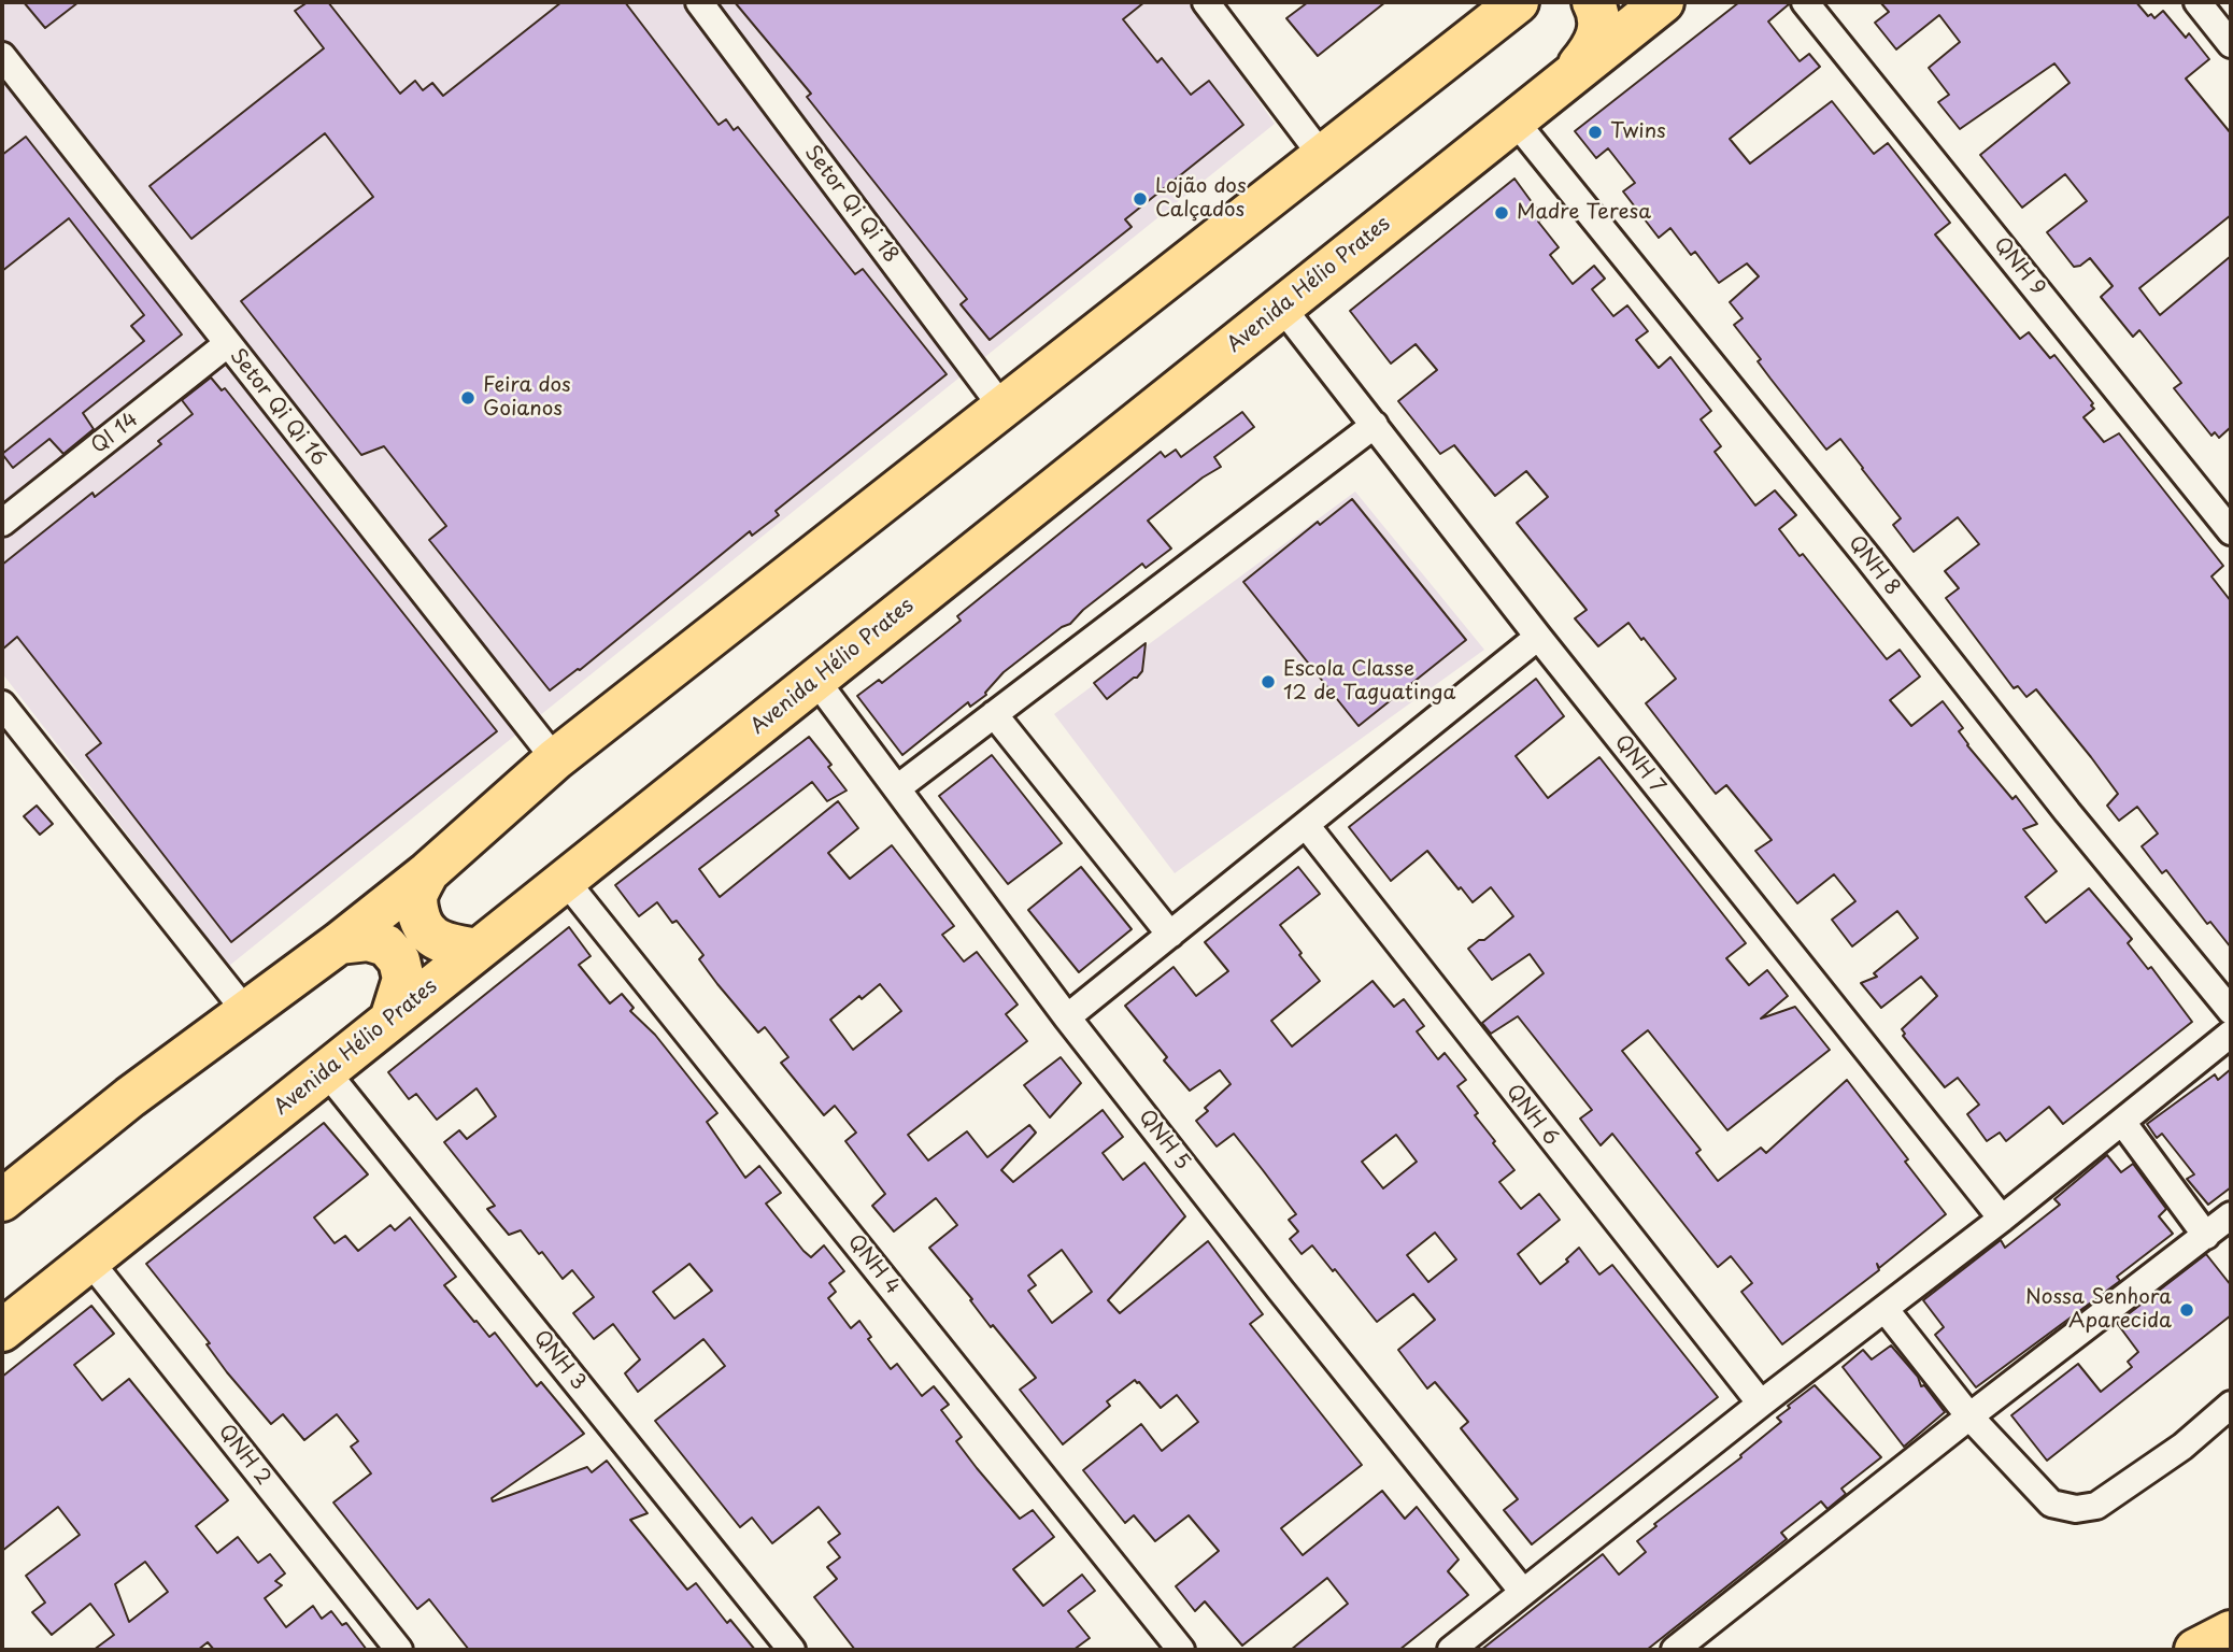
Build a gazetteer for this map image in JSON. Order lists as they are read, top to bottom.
{
  "streets": {
    "main road": ["Avenida Hélio Prates"],
    "street": [
      "Setor Qi Qi 18",
      "QNH 9",
      "Setor Qi Qi 16",
      "QI 14",
      "QNH 8",
      "QNH 7",
      "QNH 6",
      "QNH 5",
      "QNH 4",
      "QNH 3",
      "QNH 2"
    ]
  },
  "crossings": [
    ["Avenida Hélio Prates", "QNH 8"],
    ["Avenida Hélio Prates", "QNH 7"],
    ["Avenida Hélio Prates", "QNH 5"],
    ["Avenida Hélio Prates", "QNH 4"],
    ["Avenida Hélio Prates", "QNH 3"],
    ["Avenida Hélio Prates", "QNH 2"],
    ["Setor Qi Qi 16", "QI 14"]
  ],
  "places": [
    "Twins",
    "Lojão dos Calçados",
    "Madre Teresa",
    "Feira dos Goianos",
    "Escola Classe 12 de Taguatinga",
    "Nossa Senhora Aparecida"
  ]
}
